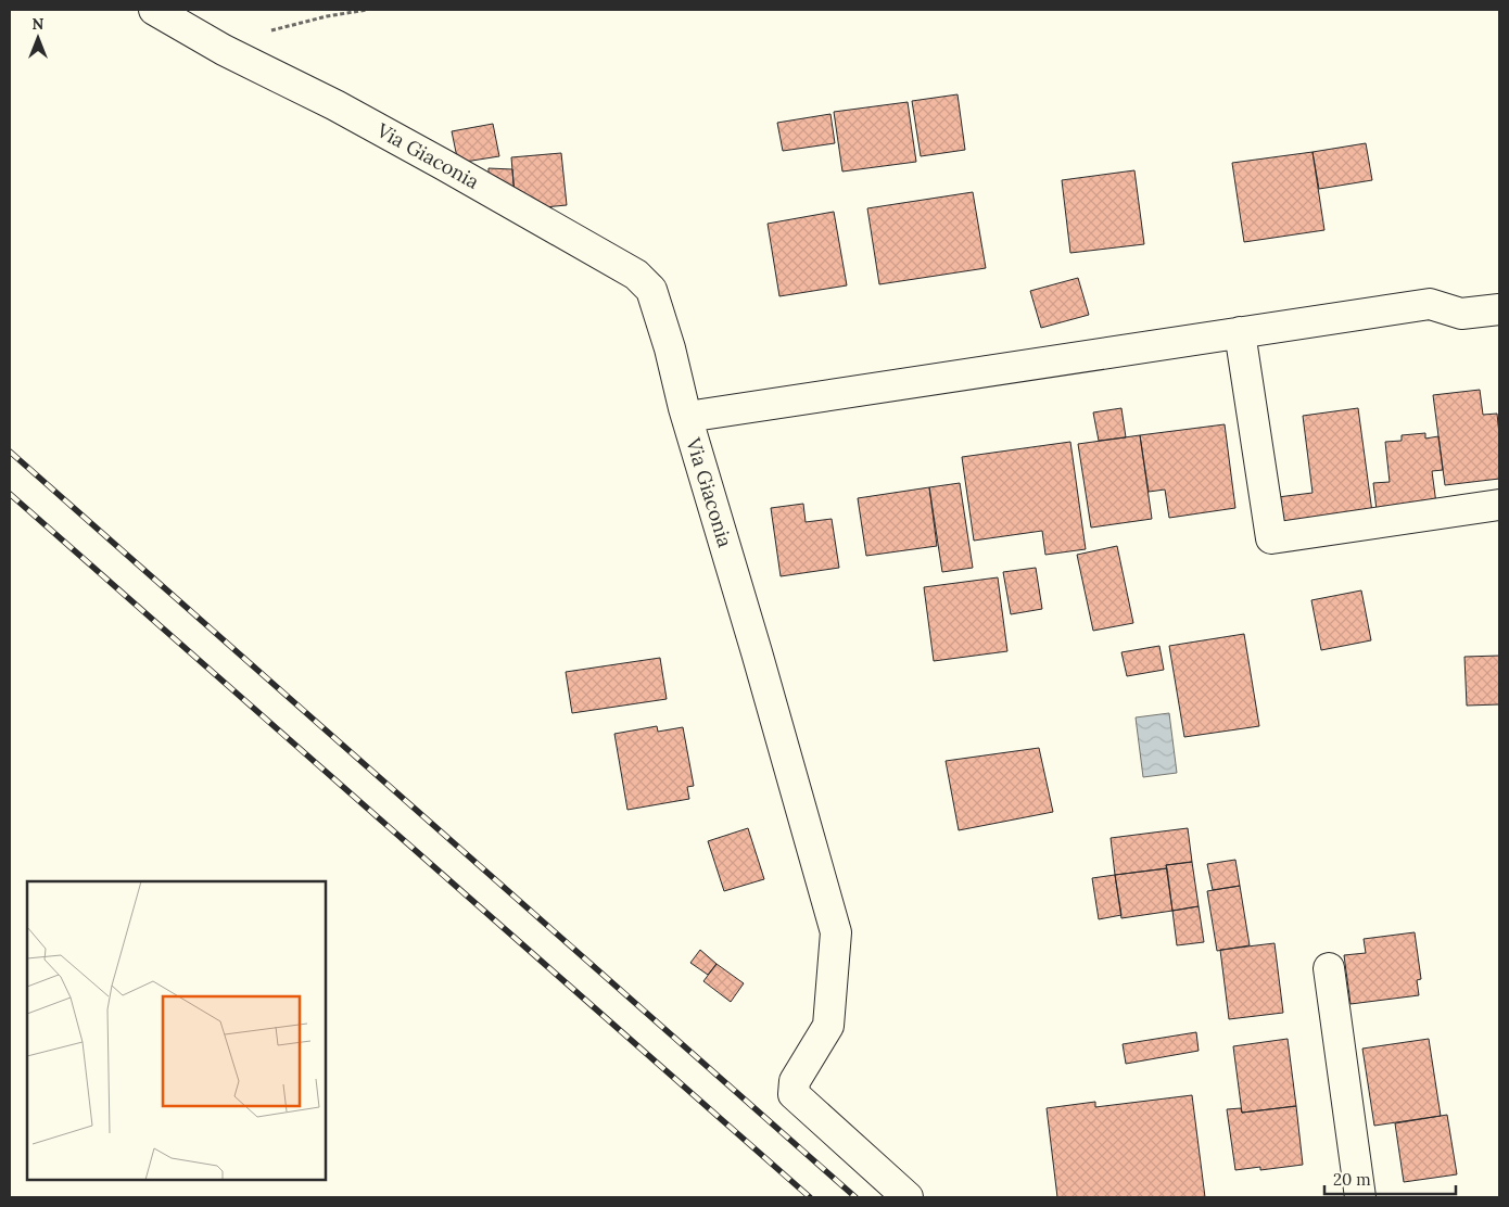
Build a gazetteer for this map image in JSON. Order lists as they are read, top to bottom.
{
  "streets": {
    "street": ["Via Giaconia"]
  },
  "scale_bar": "20 m",
  "north": "top"
}
